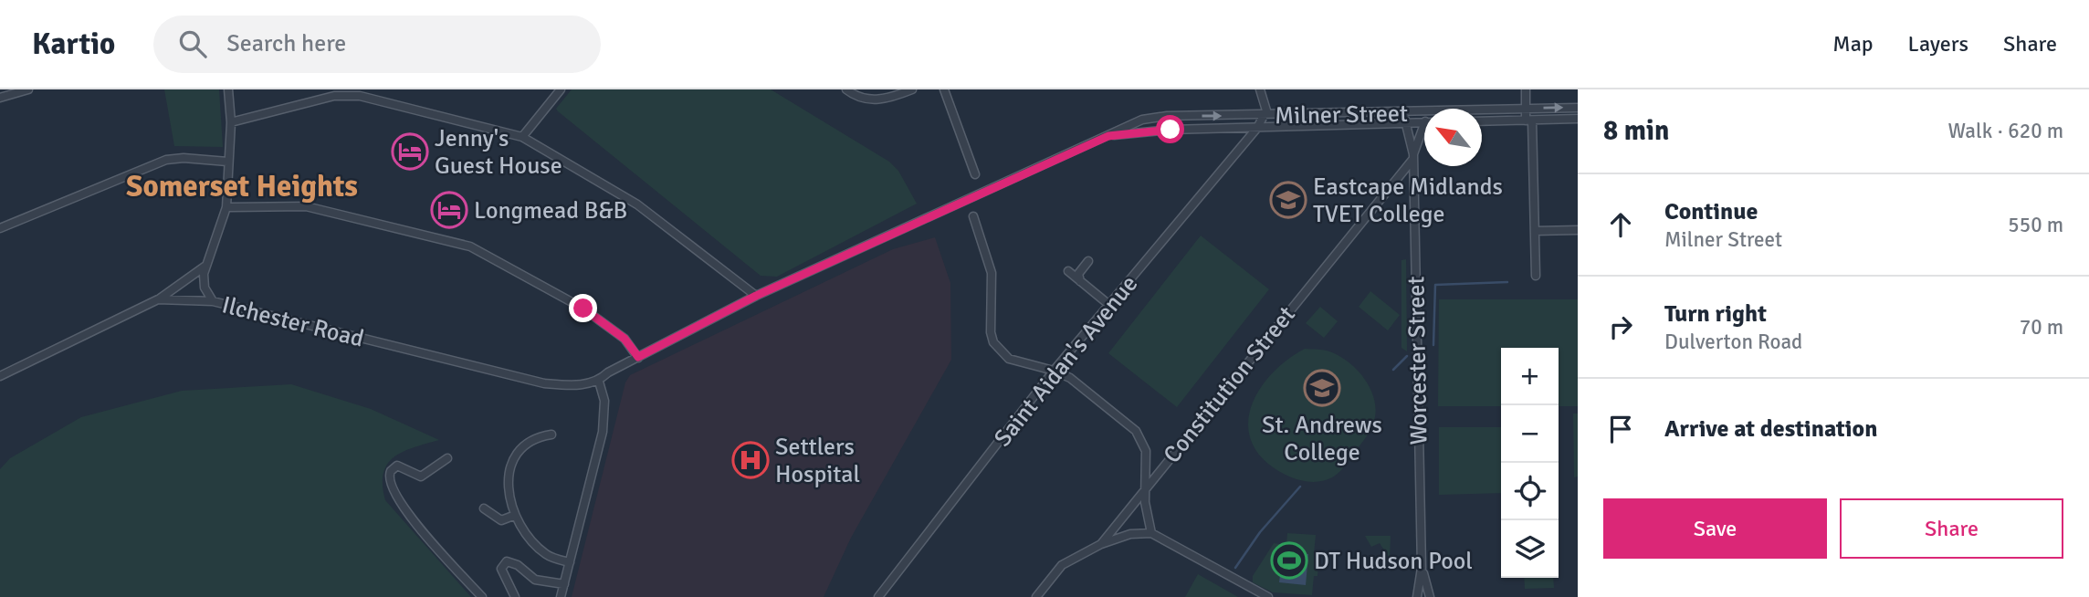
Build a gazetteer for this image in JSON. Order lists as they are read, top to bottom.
{
  "streets": {
    "street": [
      "Milner Street",
      "Ilchester Road",
      "Saint Aidan's Avenue",
      "Worcester Street",
      "Constitution Street"
    ]
  },
  "crossings": [
    ["Milner Street", "Ilchester Road"],
    ["Milner Street", "Saint Aidan's Avenue"],
    ["Milner Street", "Worcester Street"],
    ["Worcester Street", "Constitution Street"]
  ],
  "districts": ["Somerset Heights"],
  "places": {
    "hotel": ["Jenny's Guest House", "Longmead B&B"],
    "school or university": ["Eastcape Midlands TVET College", "St. Andrews College"],
    "hospital": ["Settlers Hospital"],
    "sports": ["DT Hudson Pool"]
  },
  "north": "top left",
  "page": {
    "header": "Kartio",
    "search": "Search here",
    "nav": ["Map", "Layers", "Share"],
    "heading": ["8 min", "Walk · 620 m"],
    "list": [
      ["Continue", "Milner Street", "550 m"],
      ["Turn right", "Dulverton Road", "70 m"],
      "Arrive at destination"
    ],
    "map_buttons": ["+", "−"],
    "buttons": ["Save", "Share"]
  }
}
